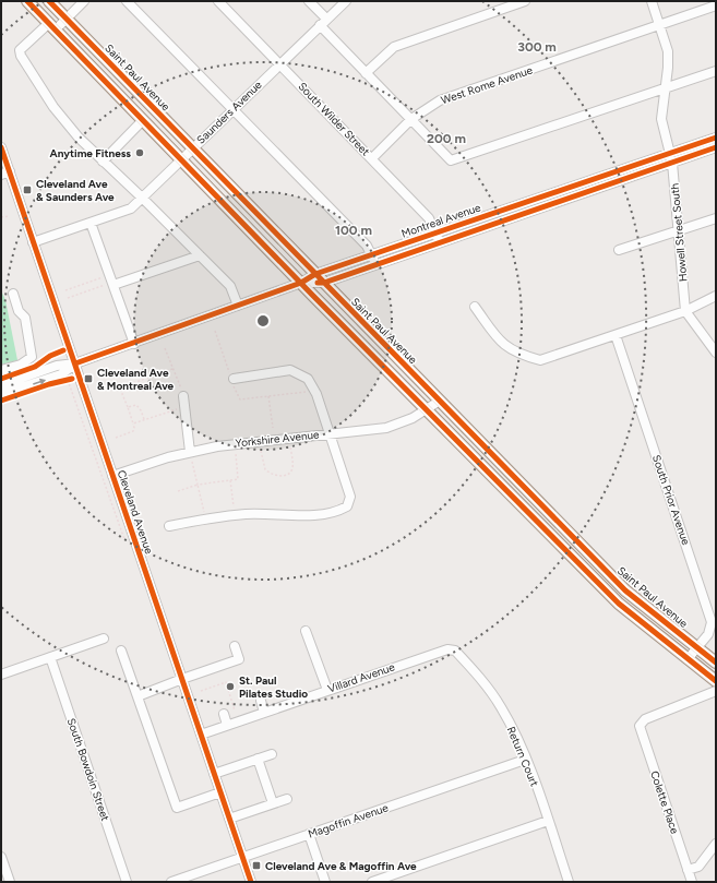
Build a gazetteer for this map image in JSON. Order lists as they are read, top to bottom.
{
  "streets": {
    "main road": ["Saint Paul Avenue"],
    "street": [
      "West Rome Avenue",
      "Saunders Avenue",
      "South Wilder Street",
      "Montreal Avenue",
      "Howell Street South",
      "Yorkshire Avenue",
      "South Prior Avenue",
      "Cleveland Avenue",
      "Villard Avenue",
      "Return Court",
      "South Bowdoin Street",
      "Colette Place",
      "Magoffin Avenue"
    ]
  },
  "crossings": [
    ["Saint Paul Avenue", "Saunders Avenue"],
    ["Saint Paul Avenue", "Montreal Avenue"],
    ["Saint Paul Avenue", "Yorkshire Avenue"],
    ["Saint Paul Avenue", "South Prior Avenue"],
    ["West Rome Avenue", "South Wilder Street"],
    ["West Rome Avenue", "Howell Street South"],
    ["Saunders Avenue", "South Wilder Street"],
    ["Saunders Avenue", "Cleveland Avenue"],
    ["South Wilder Street", "Montreal Avenue"],
    ["Montreal Avenue", "Howell Street South"],
    ["Montreal Avenue", "Cleveland Avenue"],
    ["Yorkshire Avenue", "Cleveland Avenue"],
    ["Cleveland Avenue", "Villard Avenue"],
    ["Cleveland Avenue", "Magoffin Avenue"],
    ["Villard Avenue", "Return Court"],
    ["Return Court", "Magoffin Avenue"]
  ],
  "places": {
    "other": ["Anytime Fitness", "St. Paul Pilates Studio"],
    "transit": ["Cleveland Ave & Saunders Ave", "Cleveland Ave & Montreal Ave", "Cleveland Ave & Magoffin Ave"]
  },
  "rings": ["300 m", "200 m", "100 m"]
}
